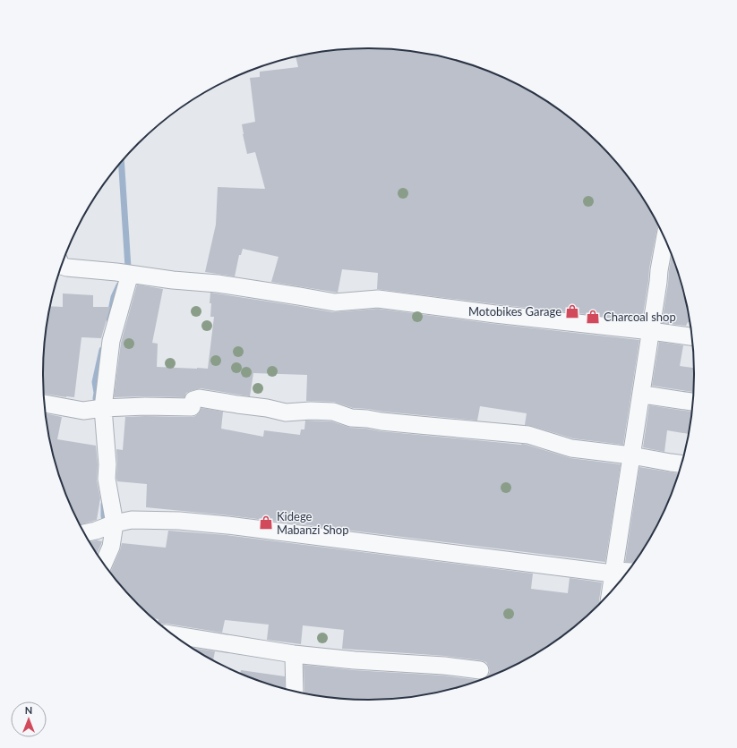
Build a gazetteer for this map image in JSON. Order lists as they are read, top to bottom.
{
  "places": {
    "shop": ["Motobikes Garage", "Charcoal shop", "Kidege Mabanzi Shop"]
  },
  "north": "top"
}
